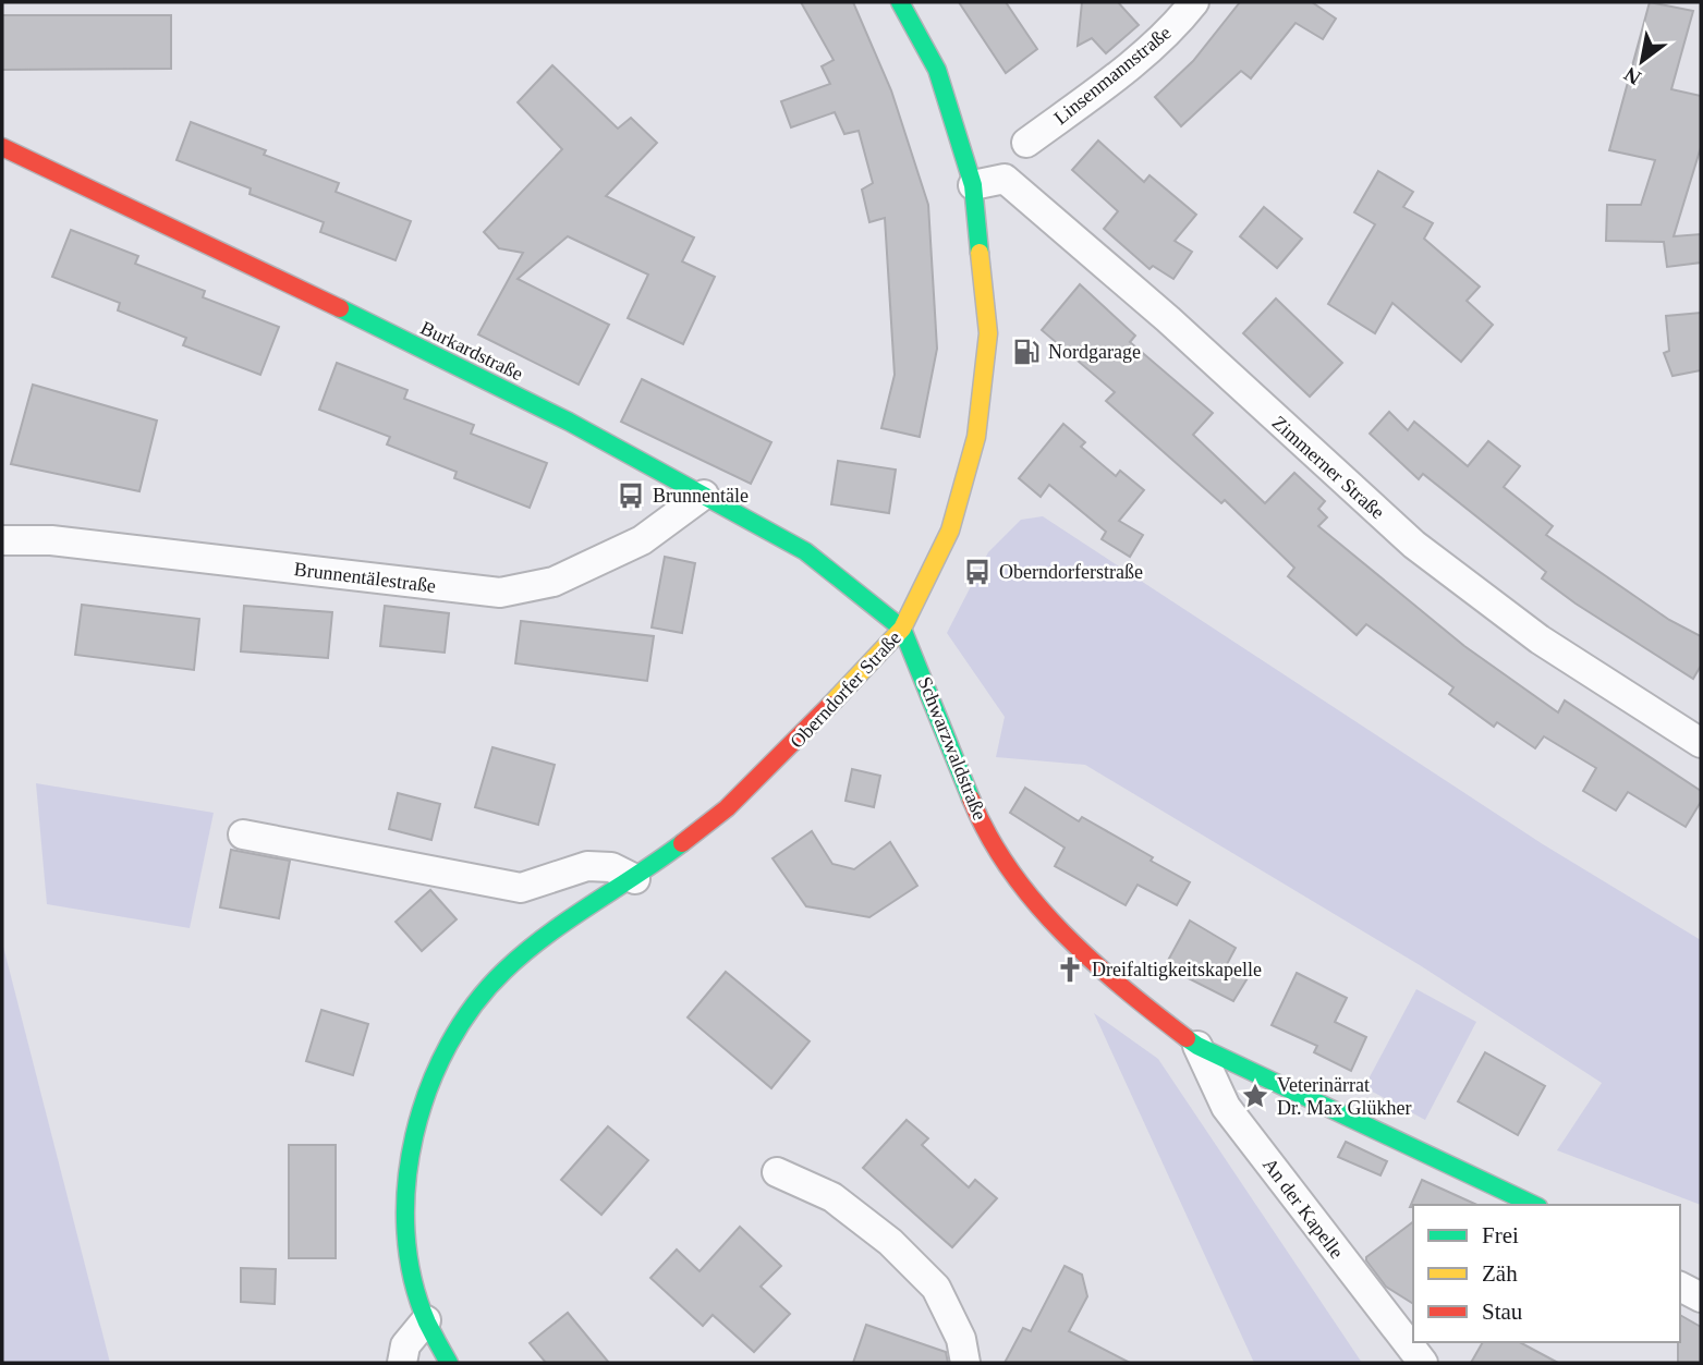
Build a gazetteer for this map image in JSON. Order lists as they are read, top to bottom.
{
  "streets": {
    "street": [
      "Linsenmannstraße",
      "Burkardstraße",
      "Zimmerner Straße",
      "Brunnentälestraße",
      "Oberndorfer Straße",
      "Schwarzwaldstraße",
      "An der Kapelle"
    ]
  },
  "crossings": [
    ["Burkardstraße", "Brunnentälestraße"],
    ["Burkardstraße", "Oberndorfer Straße"],
    ["Burkardstraße", "Schwarzwaldstraße"],
    ["Zimmerner Straße", "Oberndorfer Straße"],
    ["Oberndorfer Straße", "Schwarzwaldstraße"],
    ["Schwarzwaldstraße", "An der Kapelle"]
  ],
  "places": {
    "fuel station": ["Nordgarage"],
    "bus stop": ["Brunnentäle", "Oberndorferstraße"],
    "church": ["Dreifaltigkeitskapelle"],
    "place": ["Veterinärrat Dr. Max Glükher"]
  },
  "legend": ["Frei", "Zäh", "Stau"],
  "north": "bottom left"
}
